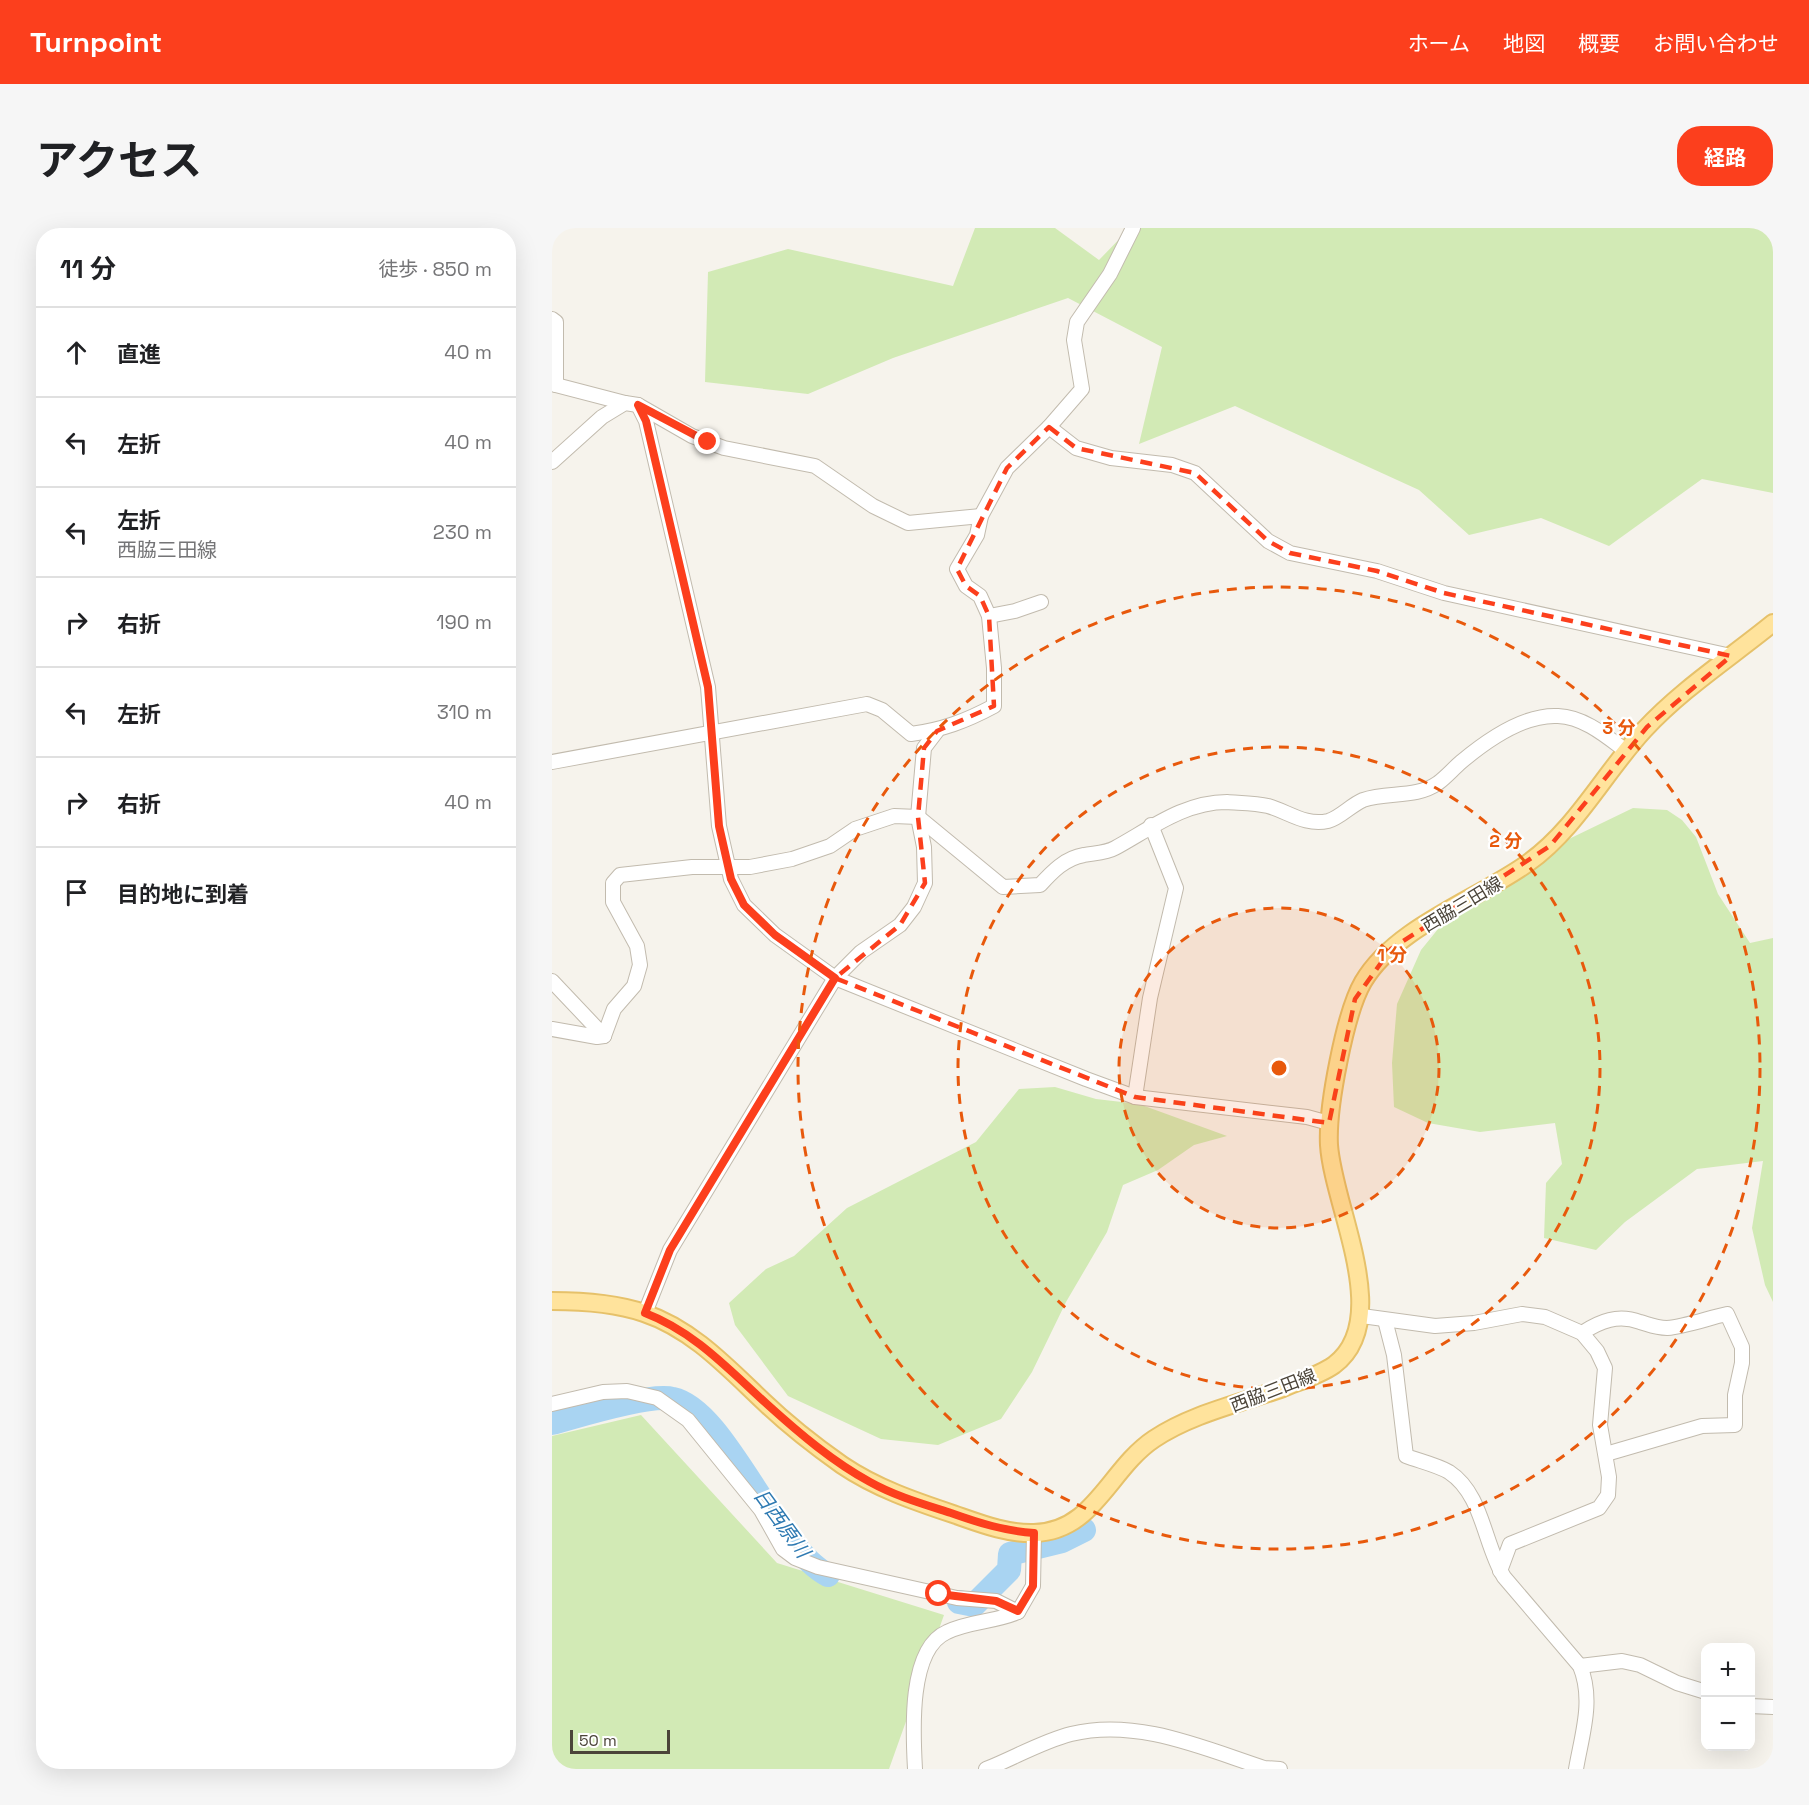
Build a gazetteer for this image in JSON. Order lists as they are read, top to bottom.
{
  "streets": {
    "main road": ["西脇三田線"]
  },
  "water": ["日西原川"],
  "scale_bar": "50 m",
  "page": {
    "header": "Turnpoint",
    "nav": [
      "ホーム",
      "地図",
      "概要",
      "お問い合わせ"
    ],
    "title": "アクセス",
    "buttons": "経路",
    "heading": ["11 分", "徒歩 · 850 m"],
    "list": [
      ["直進", "40 m"],
      ["左折", "40 m"],
      ["左折", "西脇三田線", "230 m"],
      ["右折", "190 m"],
      ["左折", "310 m"],
      ["右折", "40 m"],
      "目的地に到着"
    ],
    "map_buttons": ["+", "−"],
    "scale": "50 m"
  },
  "rings": ["3 分", "2 分", "1 分"]
}
